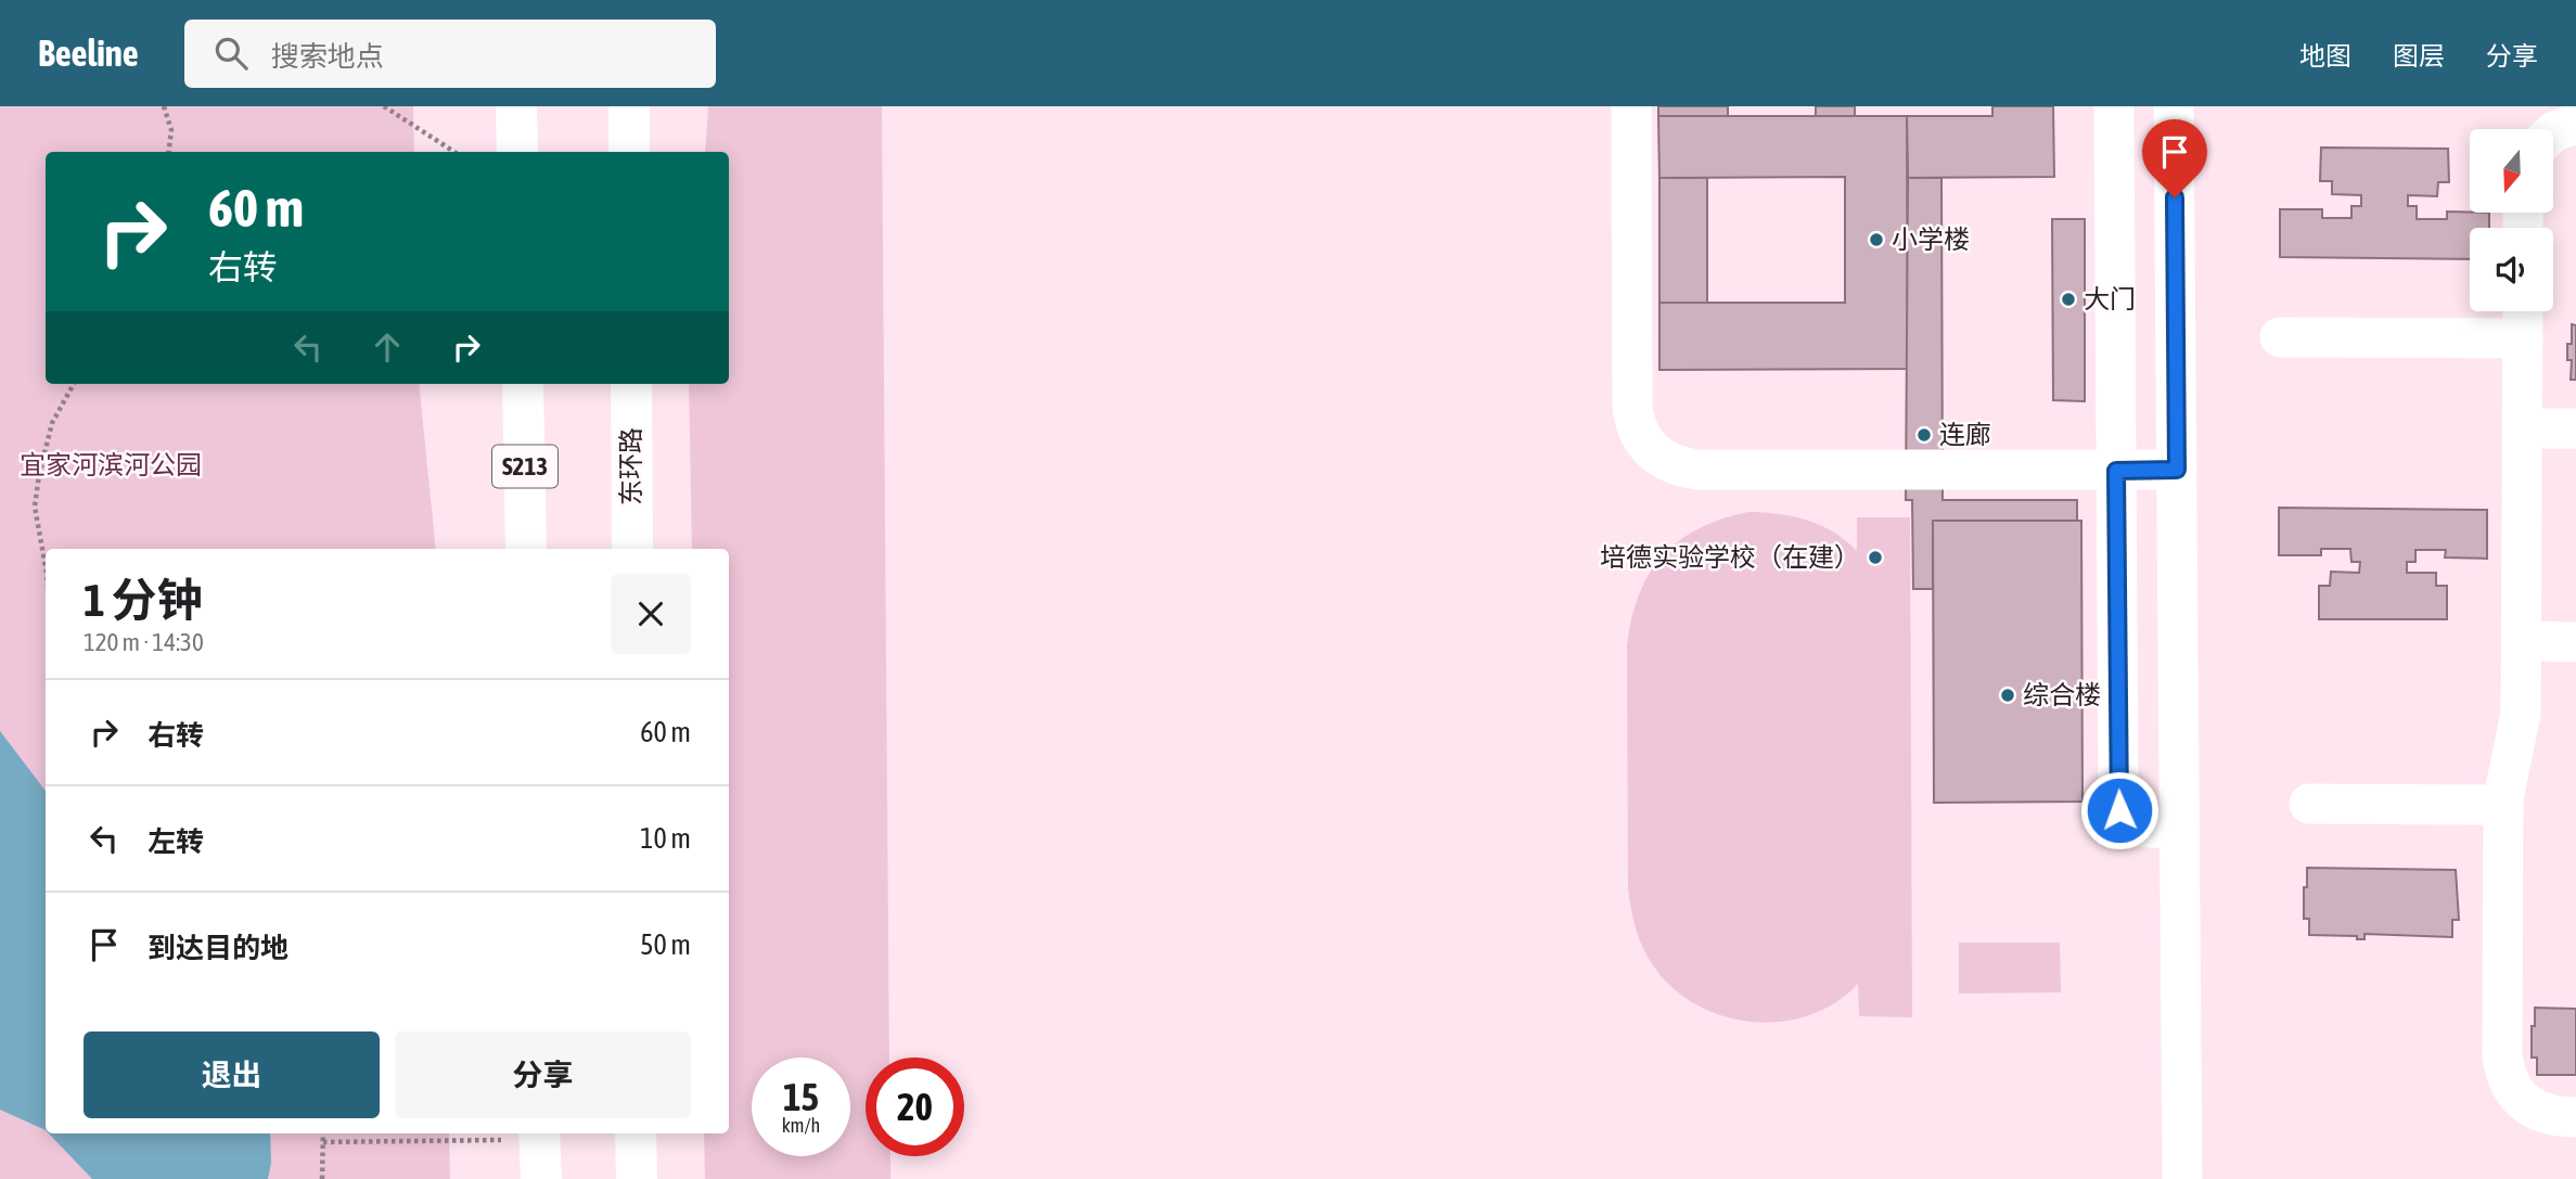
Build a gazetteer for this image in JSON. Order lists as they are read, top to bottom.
{
  "streets": {
    "highway": ["S213", "东环路"]
  },
  "parks": ["宜家河滨河公园"],
  "places": [
    "小学楼",
    "大门",
    "连廊",
    "培德实验学校（在建）",
    "综合楼"
  ],
  "north": "bottom",
  "page": {
    "header": "Beeline",
    "search": "搜索地点",
    "nav": ["地图", "图层", "分享"],
    "turn": ["60 m", "右转"],
    "heading": ["1 分钟", "120 m · 14:30"],
    "list": [
      {
        "name": "右转",
        "value": "60 m"
      },
      {
        "name": "左转",
        "value": "10 m"
      },
      {
        "name": "到达目的地",
        "value": "50 m"
      }
    ],
    "buttons": ["退出", "分享"],
    "speed": "15 km/h",
    "limit": "20"
  }
}
